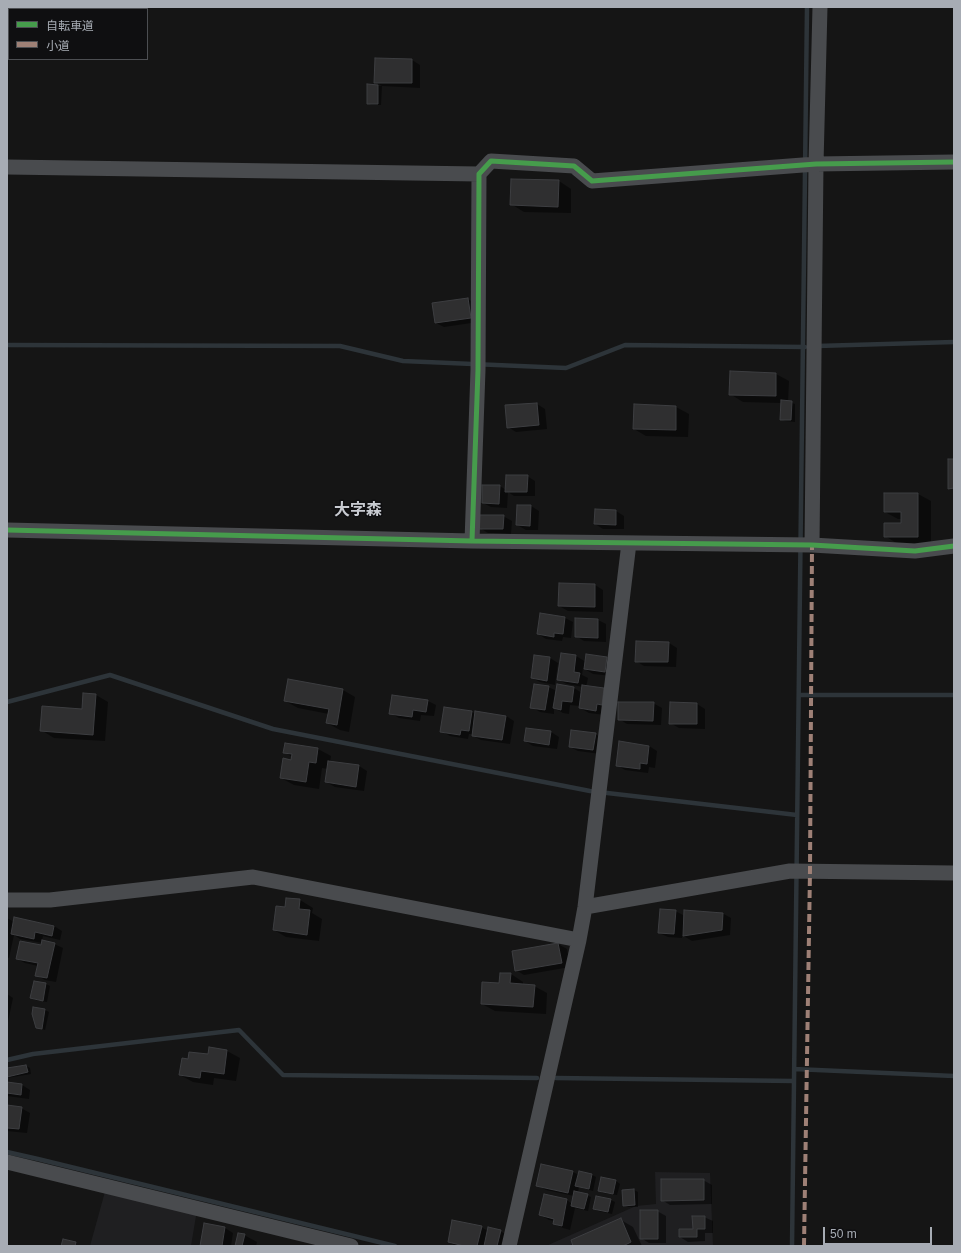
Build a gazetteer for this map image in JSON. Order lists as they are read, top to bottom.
{
  "districts": ["大字森"],
  "legend": ["自転車道", "小道"],
  "scale_bar": "50 m"
}
